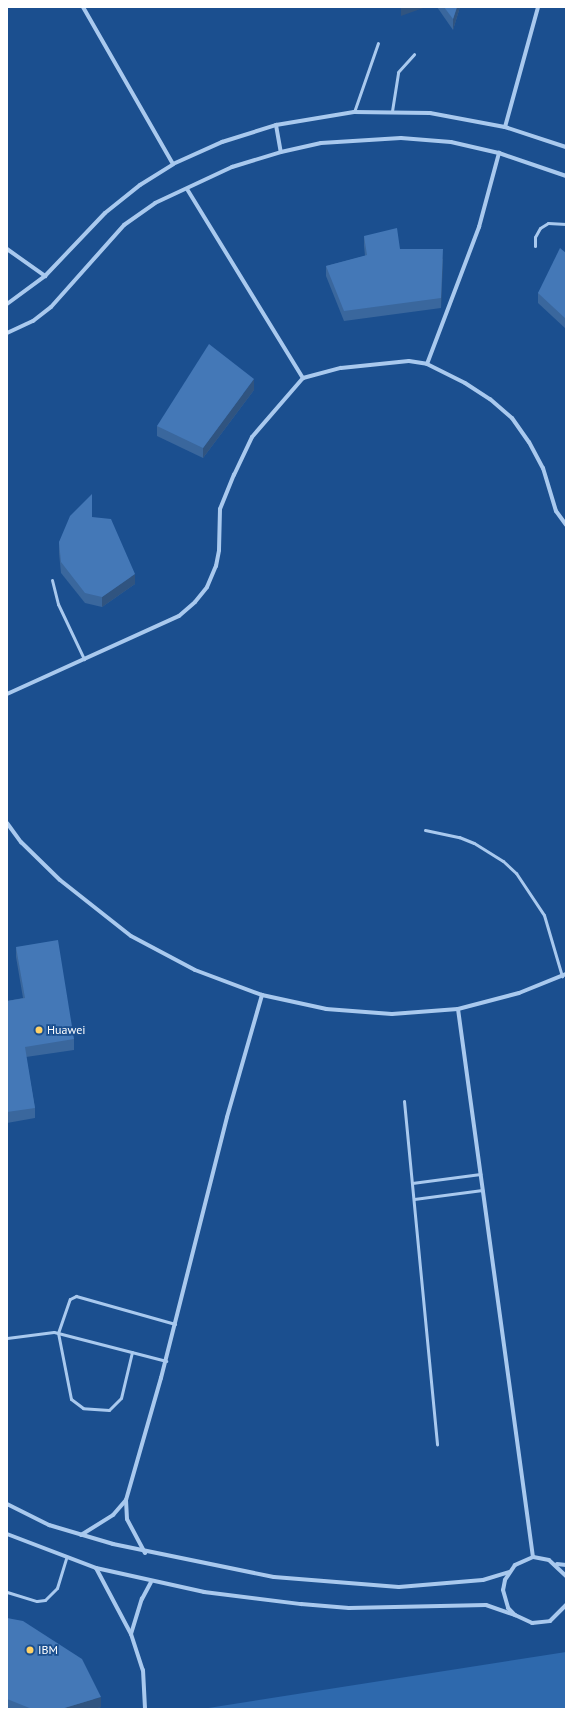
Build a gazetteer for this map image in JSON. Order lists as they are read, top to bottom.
{
  "places": ["Huawei", "IBM"]
}
